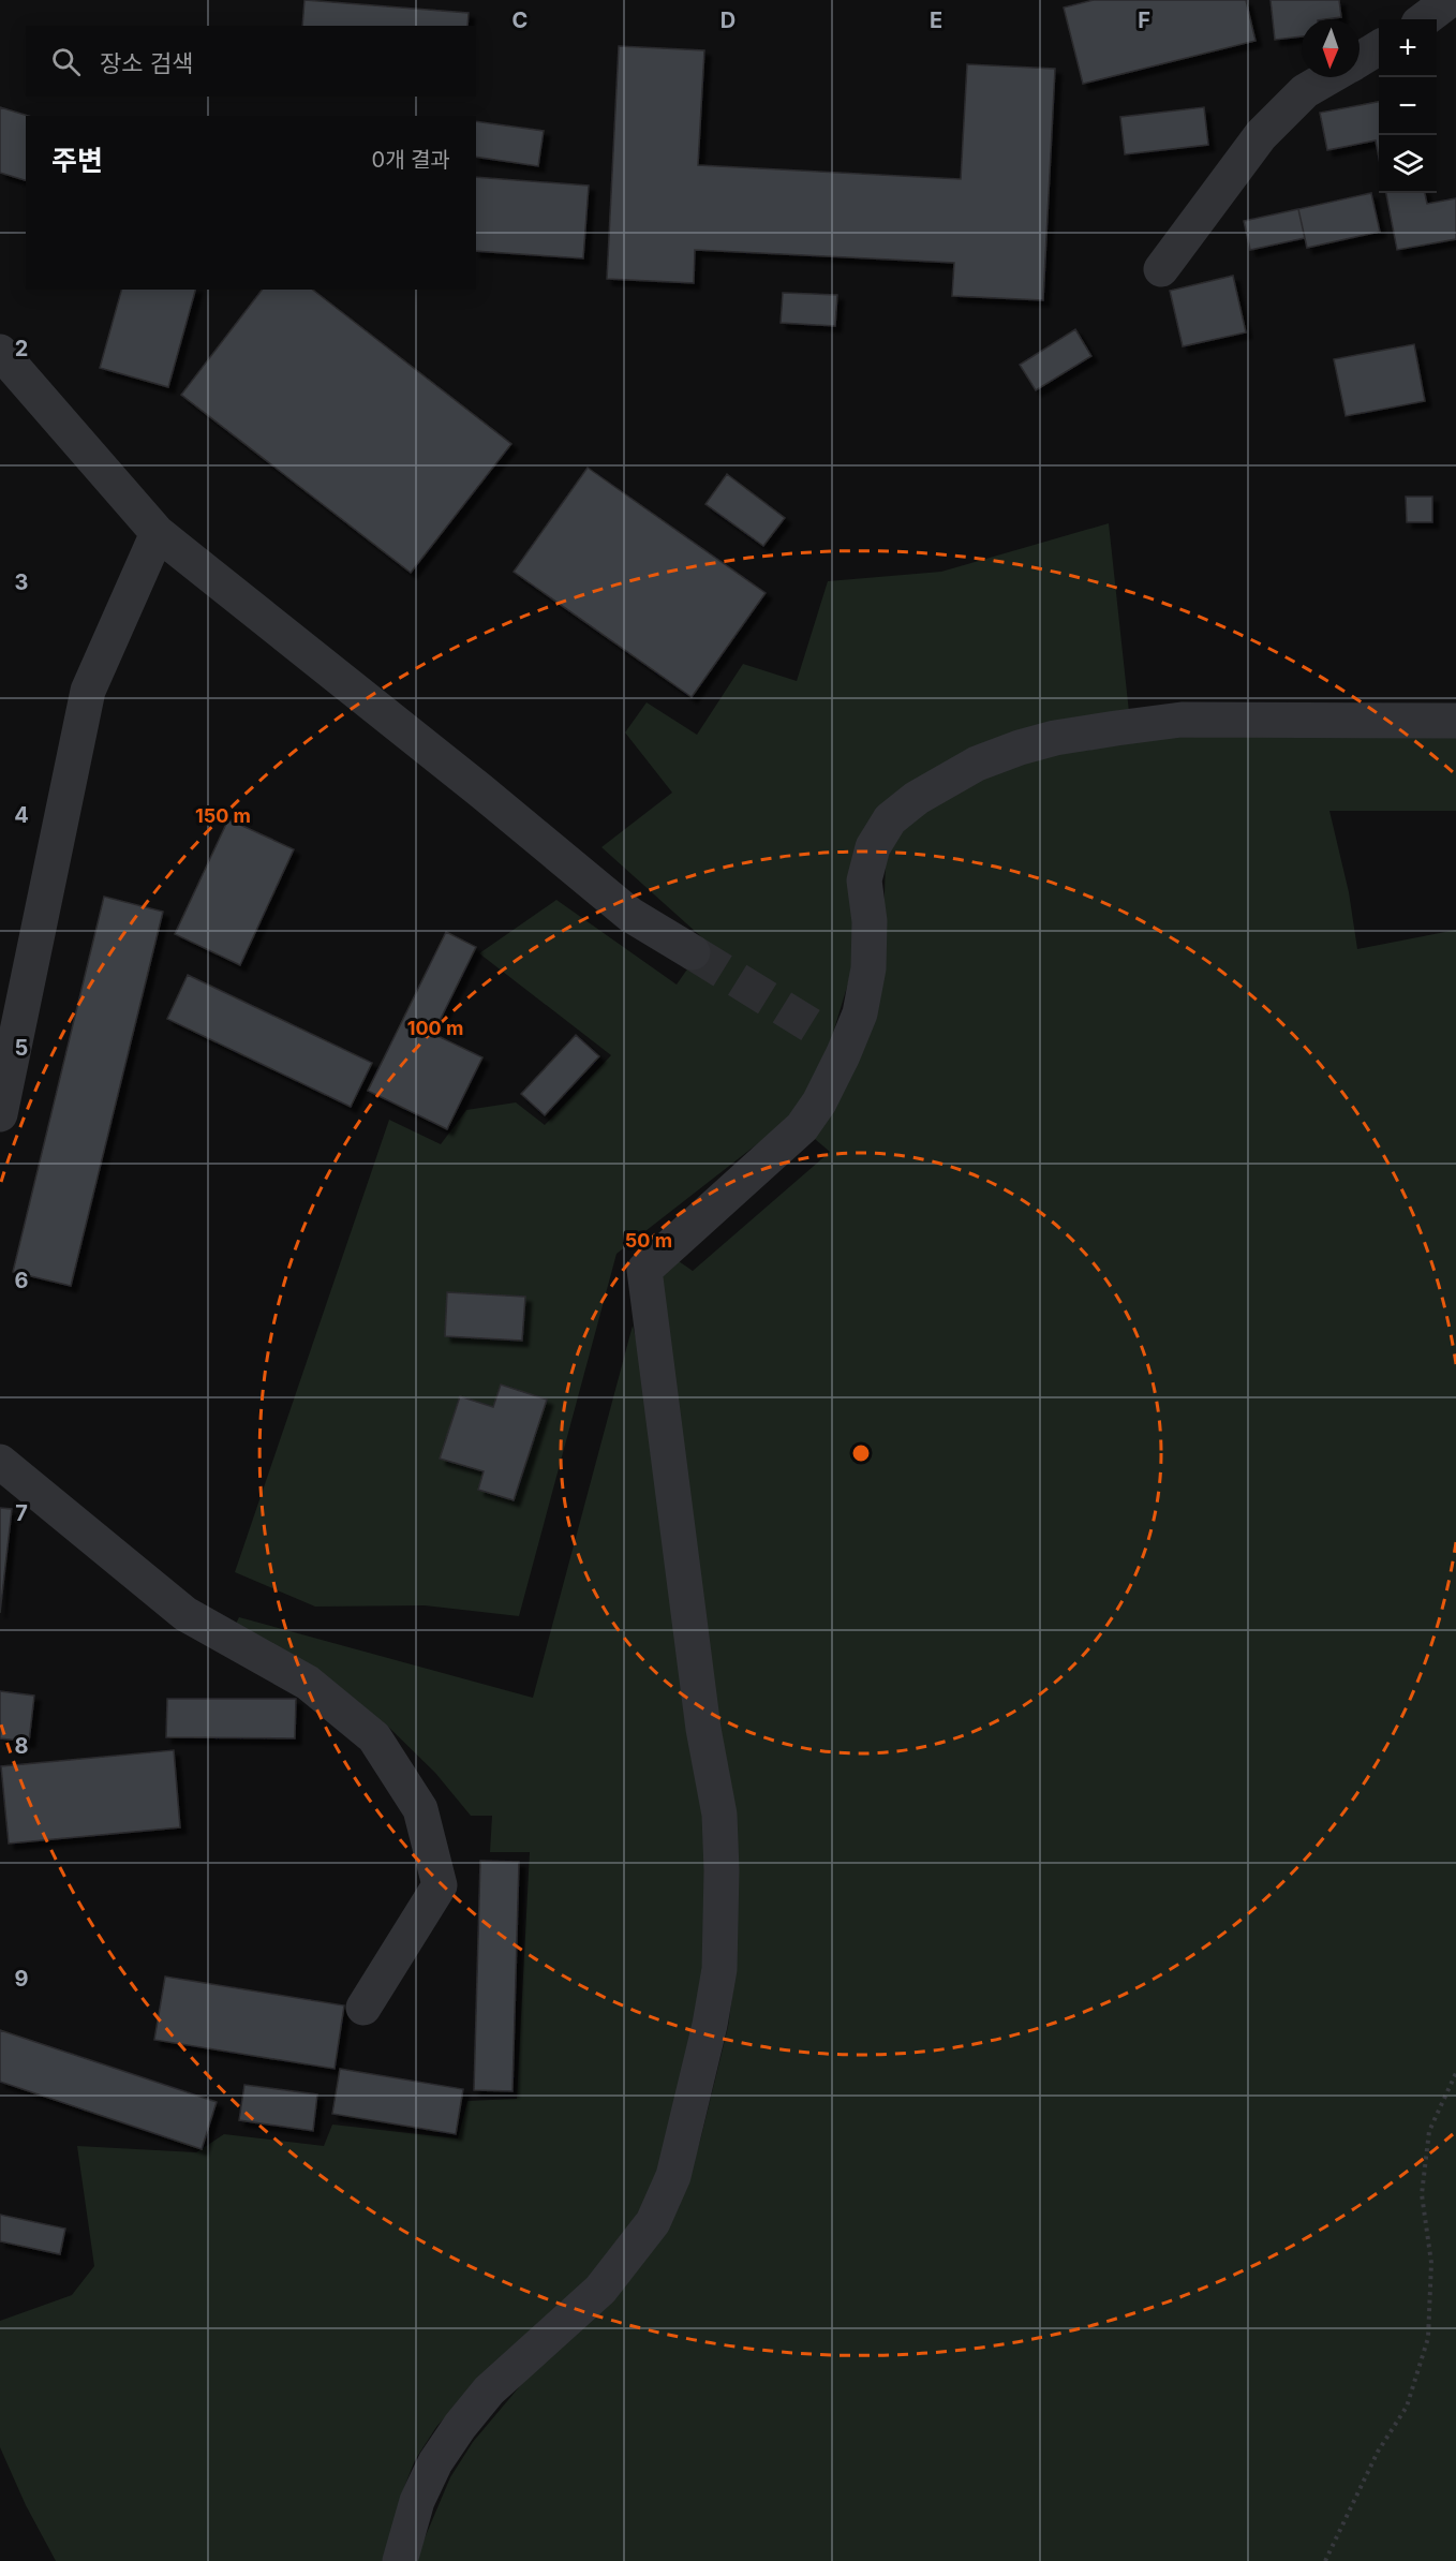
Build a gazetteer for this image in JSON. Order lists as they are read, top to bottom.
{
  "north": "bottom",
  "page": {
    "map_buttons": ["+", "−"],
    "search": "장소 검색",
    "heading": ["주변", "0개 결과"]
  },
  "grid": {
    "columns": [
      "C",
      "D",
      "E",
      "F"
    ],
    "rows": [
      "2",
      "3",
      "4",
      "5",
      "6",
      "7",
      "8",
      "9"
    ]
  },
  "rings": ["150 m", "100 m", "50 m"]
}
